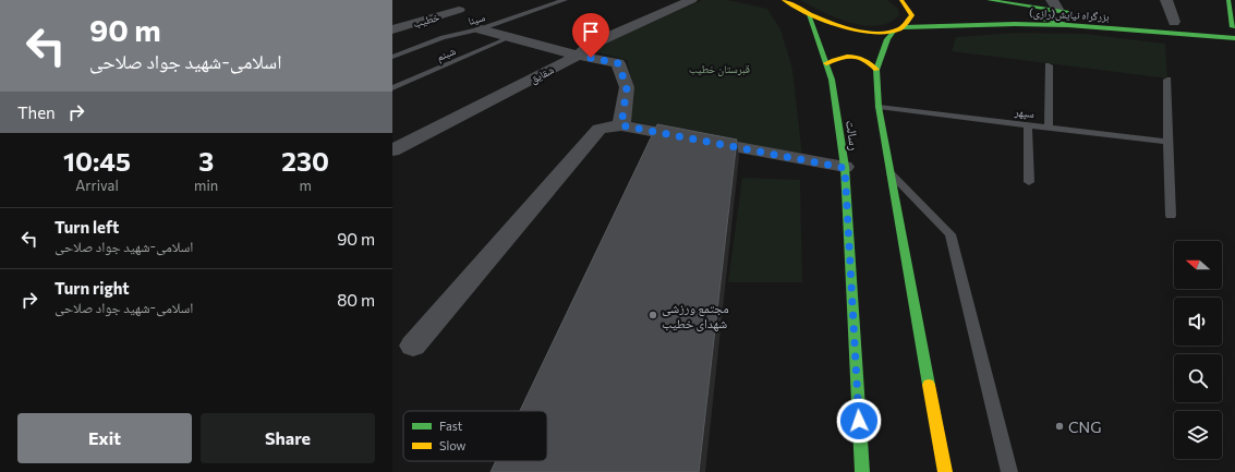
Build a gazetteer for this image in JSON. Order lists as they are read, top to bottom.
{
  "streets": {
    "main road": ["بزرگراه نیایش(رازی)", "رسالت"],
    "street": ["خطیب", "شقایق"],
    "lane": ["سینا", "شبنم", "سپهر"]
  },
  "parks": ["قبرستان خطیب"],
  "places": ["مجتمع ورزشی شهدای خطیب", "CNG"],
  "legend": ["Fast", "Slow"],
  "north": "left",
  "page": {
    "turn": ["90 m", "اسلامی-شهید جواد صلاحی"],
    "then": "Then",
    "eta": [
      "10:45",
      "Arrival",
      "3",
      "min",
      "230",
      "m"
    ],
    "list": [
      {
        "name": "Turn left",
        "note": "اسلامی-شهید جواد صلاحی",
        "value": "90 m"
      },
      {
        "name": "Turn right",
        "note": "اسلامی-شهید جواد صلاحی",
        "value": "80 m"
      }
    ],
    "buttons": ["Exit", "Share"]
  }
}
